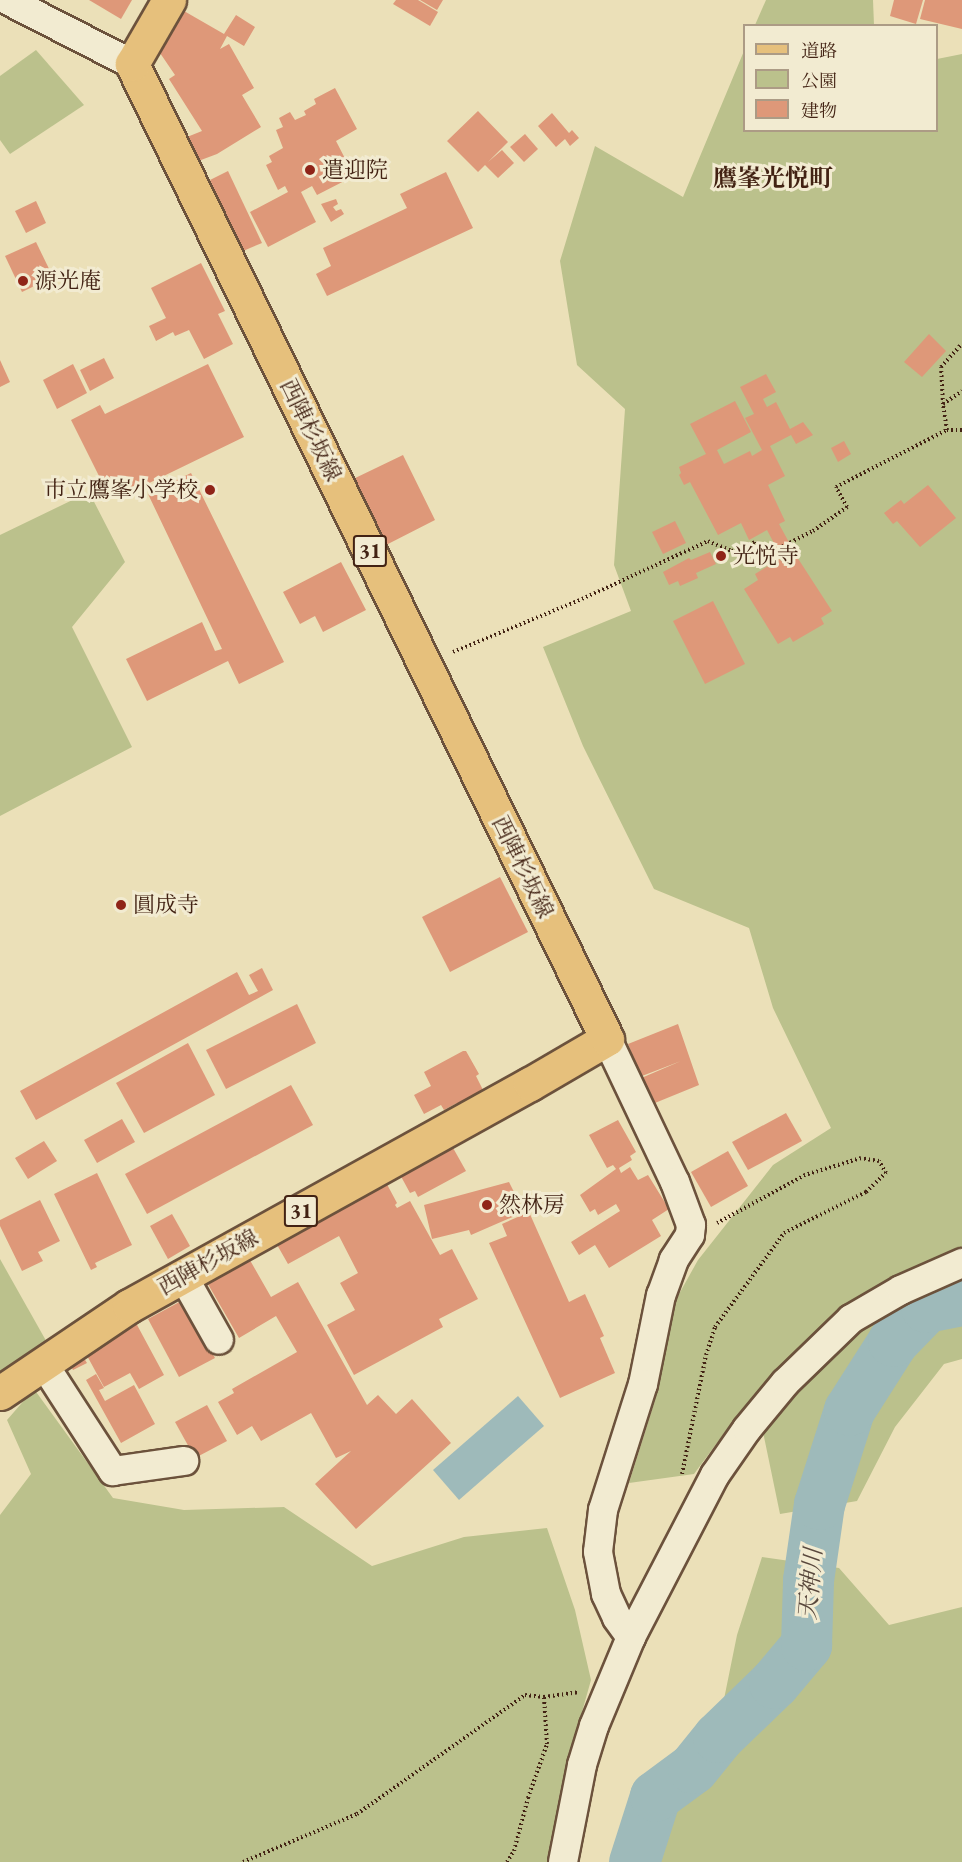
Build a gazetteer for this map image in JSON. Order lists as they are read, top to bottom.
{
  "streets": {
    "main road": ["西陣杉坂線", "31"]
  },
  "districts": ["鷹峯光悦町"],
  "water": ["天神川"],
  "places": [
    "遣迎院",
    "源光庵",
    "市立鷹峯小学校",
    "光悦寺",
    "圓成寺",
    "然林房"
  ],
  "legend": ["道路", "公園", "建物"]
}
